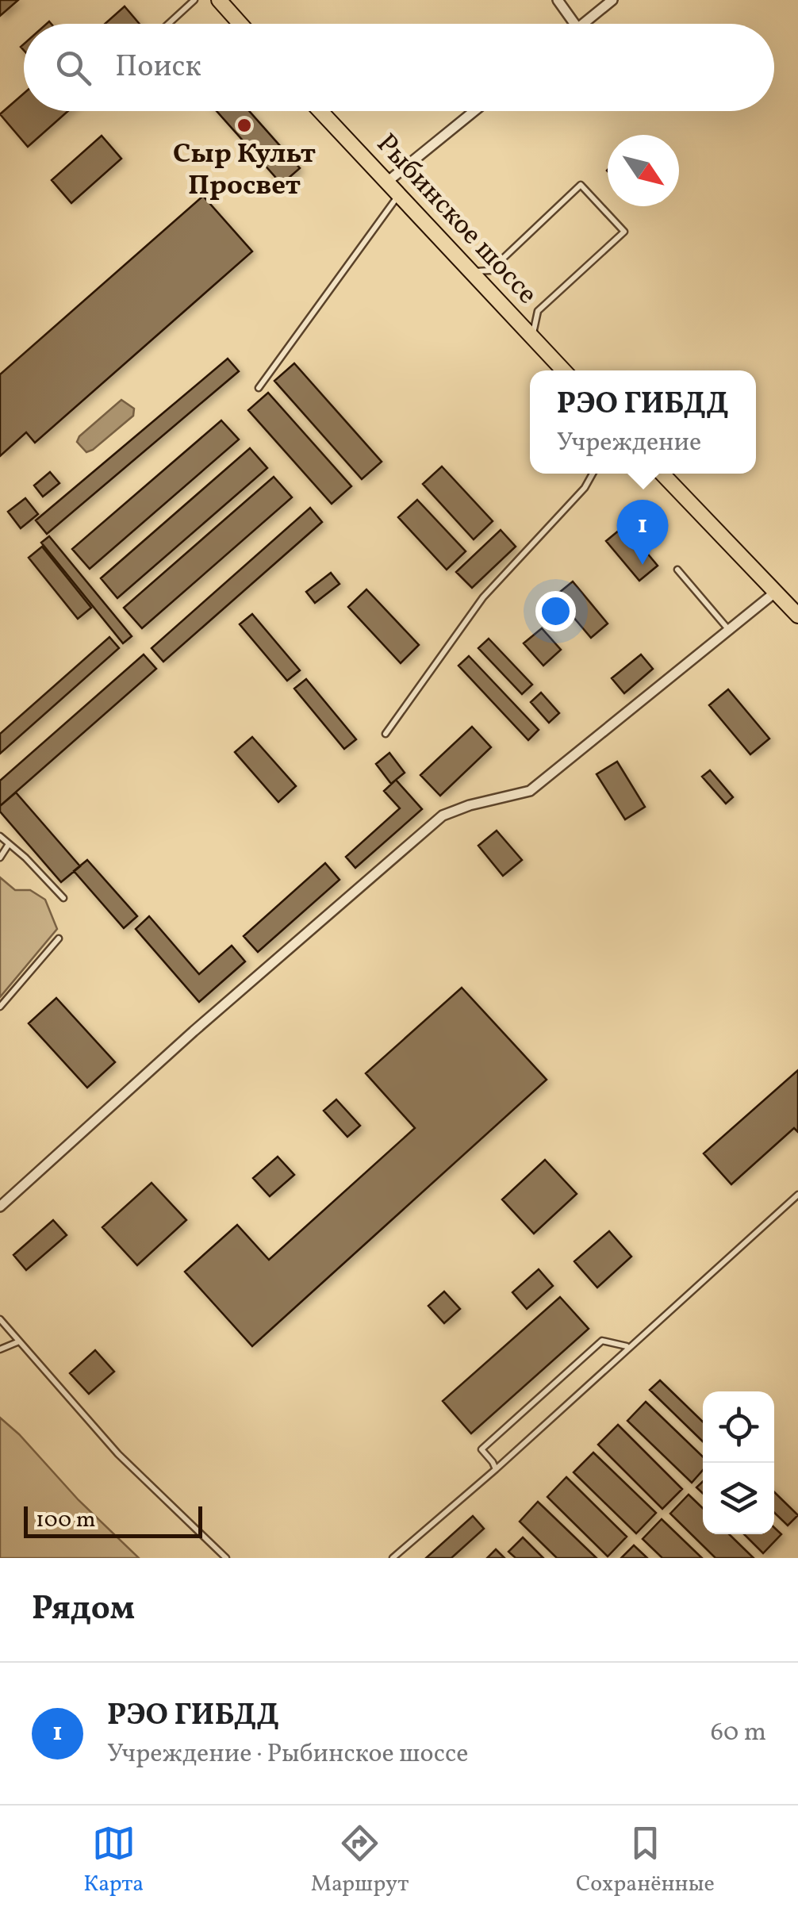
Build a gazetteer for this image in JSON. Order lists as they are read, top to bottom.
{
  "streets": {
    "main road": ["Рыбинское шоссе"]
  },
  "places": ["Сыр Культ Просвет"],
  "scale_bar": "100 m",
  "north": "bottom right",
  "page": {
    "search": "Поиск",
    "popup": ["РЭО ГИБДД", "Учреждение"],
    "pins": "1",
    "scale": "100 m",
    "heading": "Рядом",
    "list": [
      {
        "mark": "1",
        "name": "РЭО ГИБДД",
        "note": "Учреждение · Рыбинское шоссе",
        "value": "60 m"
      }
    ],
    "nav": ["Карта", "Маршрут", "Сохранённые"]
  }
}
